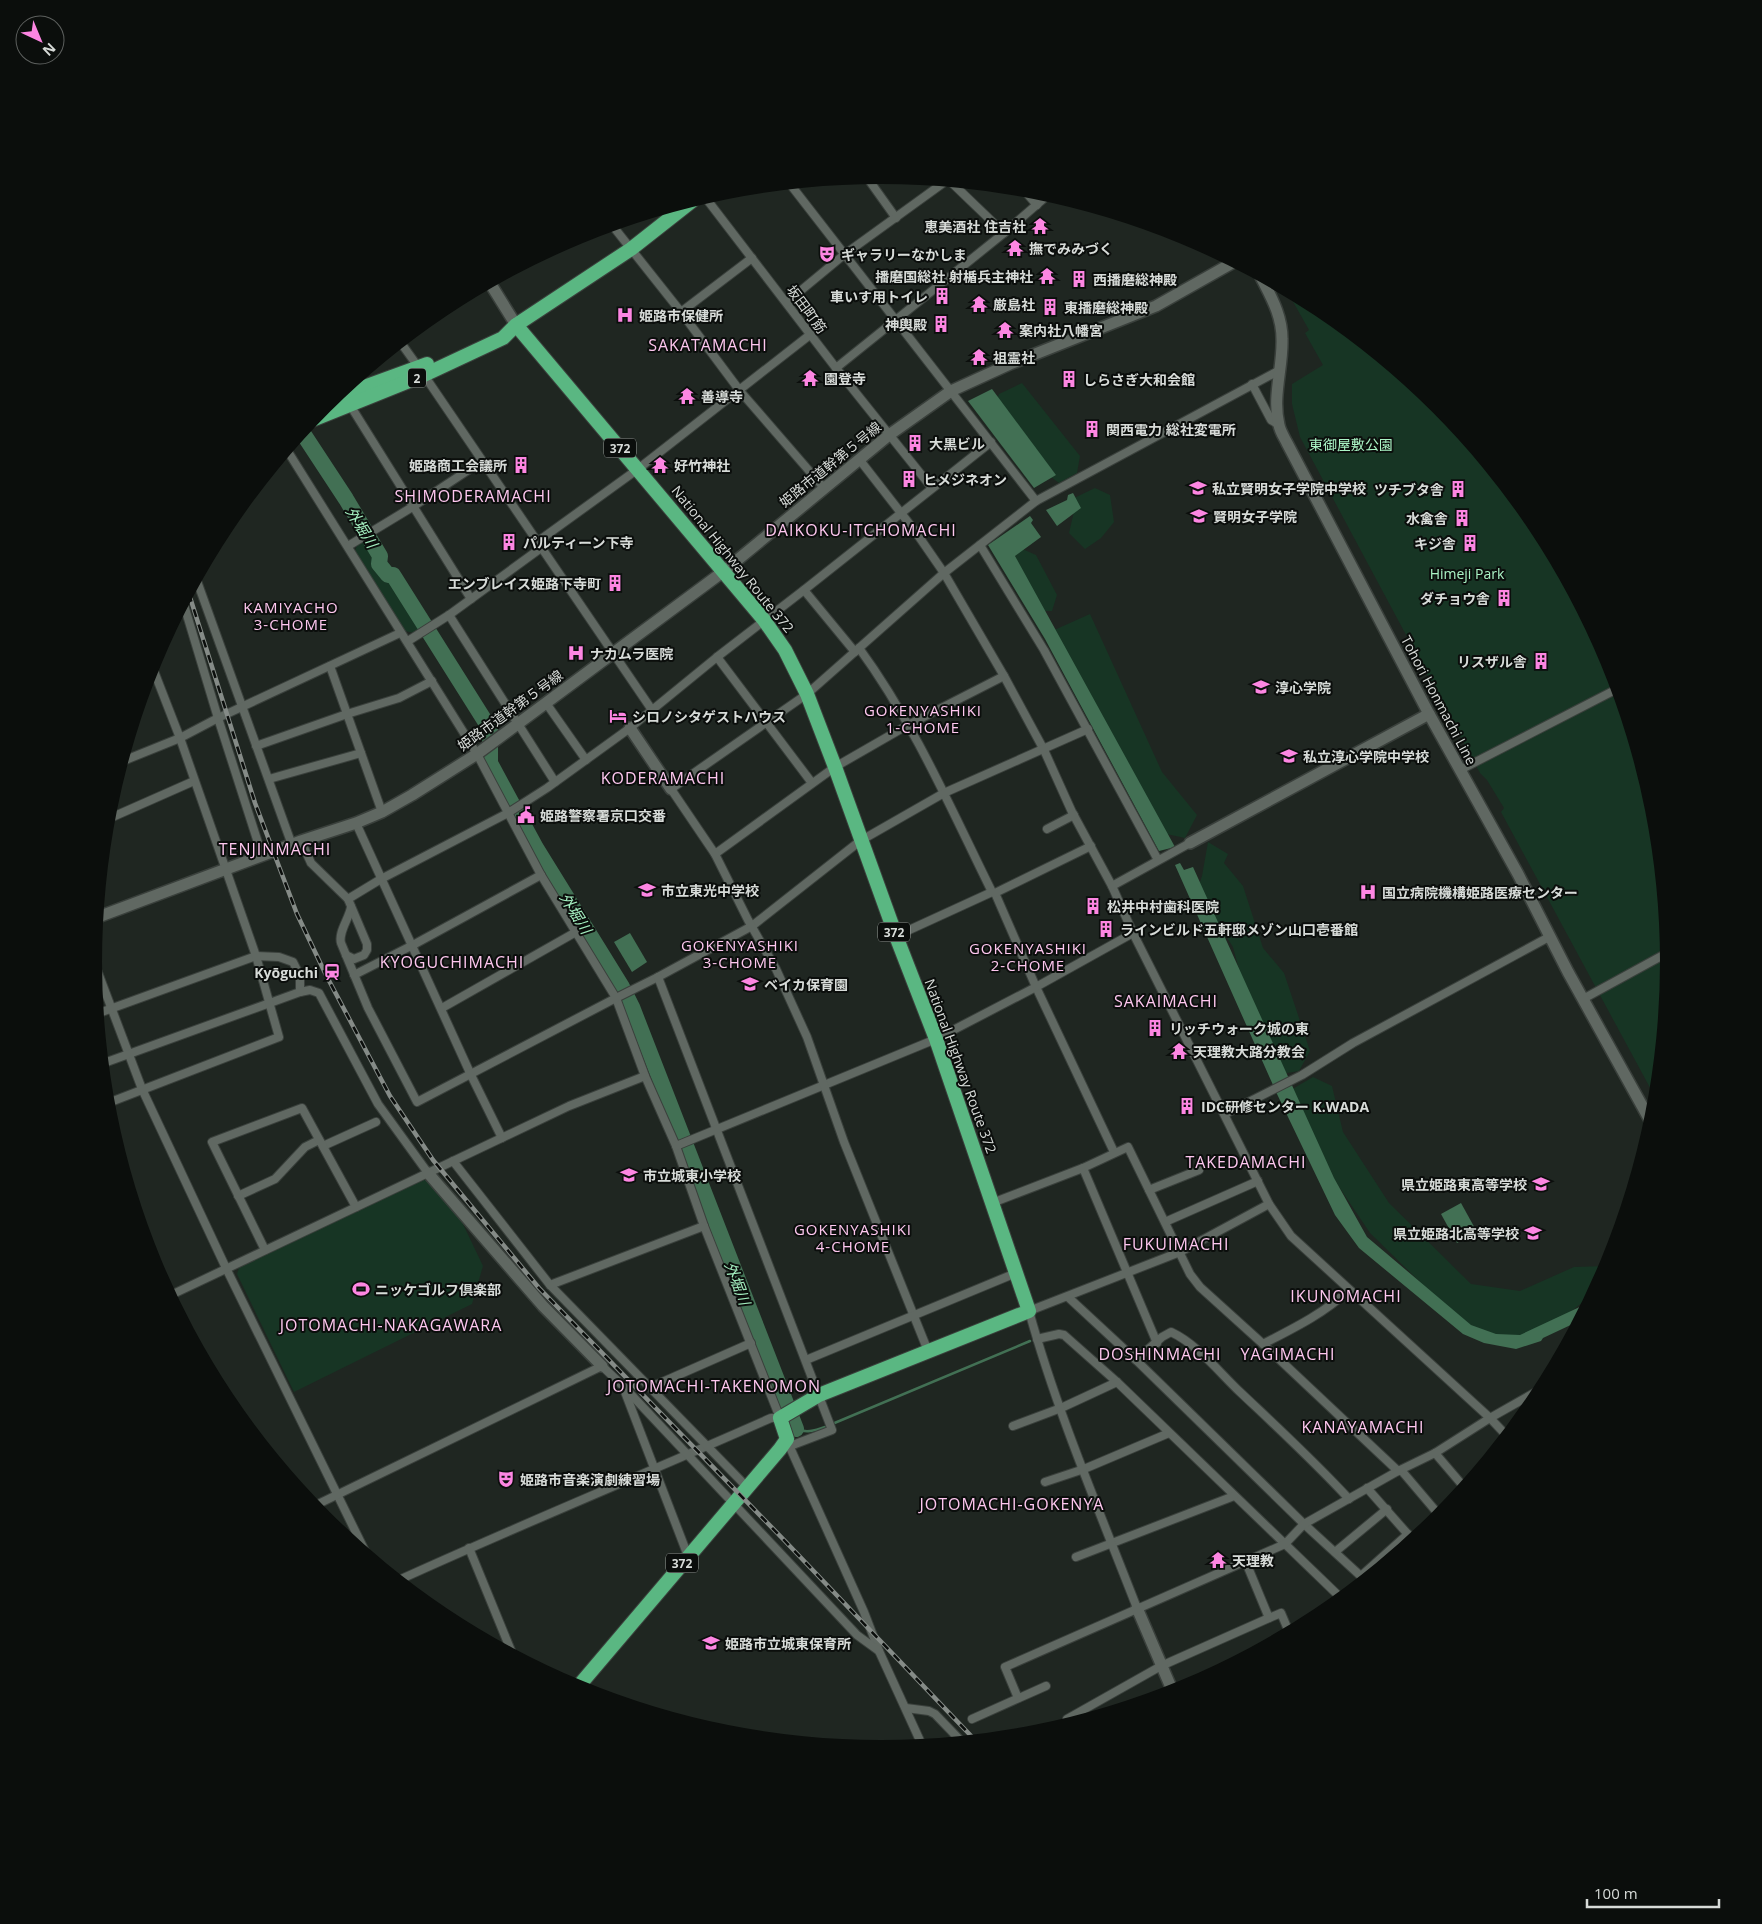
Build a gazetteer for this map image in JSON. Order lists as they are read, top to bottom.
{
  "streets": {
    "highway": ["2", "372", "National Highway Route 372"],
    "street": ["坂田町筋", "姫路市道幹第５号線", "Tohori Honmachi Line"]
  },
  "crossings": [
    ["坂田町筋", "姫路市道幹第５号線"],
    ["2", "National Highway Route 372"],
    ["姫路市道幹第５号線", "National Highway Route 372"]
  ],
  "districts": [
    "SAKATAMACHI",
    "SHIMODERAMACHI",
    "DAIKOKU-ITCHOMACHI",
    "KAMIYACHO 3-CHOME",
    "GOKENYASHIKI 1-CHOME",
    "KODERAMACHI",
    "TENJINMACHI",
    "GOKENYASHIKI 3-CHOME",
    "GOKENYASHIKI 2-CHOME",
    "KYOGUCHIMACHI",
    "SAKAIMACHI",
    "TAKEDAMACHI",
    "GOKENYASHIKI 4-CHOME",
    "FUKUIMACHI",
    "IKUNOMACHI",
    "JOTOMACHI-NAKAGAWARA",
    "DOSHINMACHI",
    "YAGIMACHI",
    "JOTOMACHI-TAKENOMON",
    "KANAYAMACHI",
    "JOTOMACHI-GOKENYA"
  ],
  "water": ["外堀川"],
  "parks": ["東御屋敷公園", "Himeji Park"],
  "places": {
    "temple": [
      "恵美酒社 住吉社",
      "撫でみみづく",
      "播磨国総社 射楯兵主神社",
      "厳島社",
      "案内社八幡宮",
      "祖霊社",
      "園登寺",
      "善導寺",
      "好竹神社",
      "天理教大路分教会",
      "天理教"
    ],
    "theatre": ["ギャラリーなかしま", "姫路市音楽演劇練習場"],
    "building": [
      "西播磨総神殿",
      "車いす用トイレ",
      "東播磨総神殿",
      "神輿殿",
      "しらさぎ大和会館",
      "関西電力 総社変電所",
      "大黒ビル",
      "姫路商工会議所",
      "ヒメジネオン",
      "ツチブタ舎",
      "水禽舎",
      "パルティーン下寺",
      "キジ舎",
      "エンブレイス姫路下寺町",
      "ダチョウ舎",
      "リスザル舎",
      "松井中村歯科医院",
      "ラインビルド五軒邸メゾン山口壱番館",
      "リッチウォーク城の東",
      "IDC研修センター K.WADA"
    ],
    "hospital": ["姫路市保健所", "ナカムラ医院", "国立病院機構姫路医療センター"],
    "school or university": [
      "私立賢明女子学院中学校",
      "賢明女子学院",
      "淳心学院",
      "私立淳心学院中学校",
      "市立東光中学校",
      "ベイカ保育園",
      "市立城東小学校",
      "県立姫路東高等学校",
      "県立姫路北高等学校",
      "姫路市立城東保育所"
    ],
    "hotel": ["シロノシタゲストハウス"],
    "public building": ["姫路警察署京口交番"],
    "station": ["Kyōguchi"],
    "sports": ["ニッケゴルフ倶楽部"]
  },
  "scale_bar": "100 m",
  "north": "bottom right"
}
